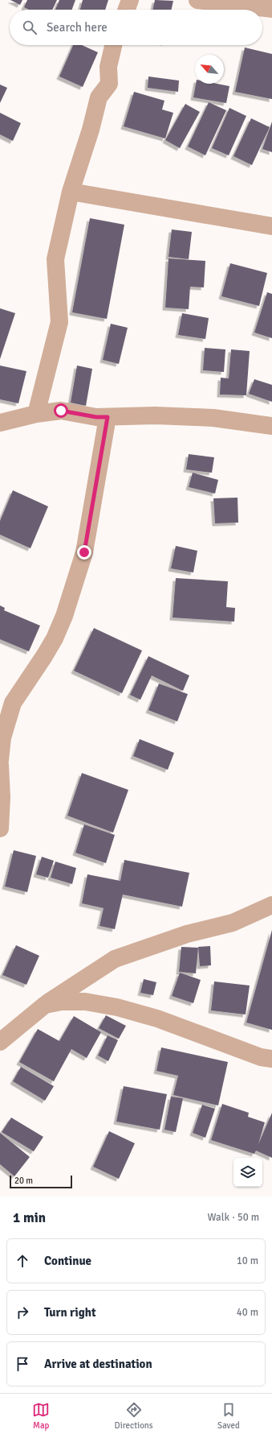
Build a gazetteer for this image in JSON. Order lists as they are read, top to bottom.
{
  "scale_bar": "20 m",
  "north": "top left",
  "page": {
    "search": "Search here",
    "scale": "20 m",
    "heading": ["1 min", "Walk · 50 m"],
    "list": [
      ["Continue", "10 m"],
      ["Turn right", "40 m"],
      "Arrive at destination"
    ],
    "nav": ["Map", "Directions", "Saved"]
  }
}
